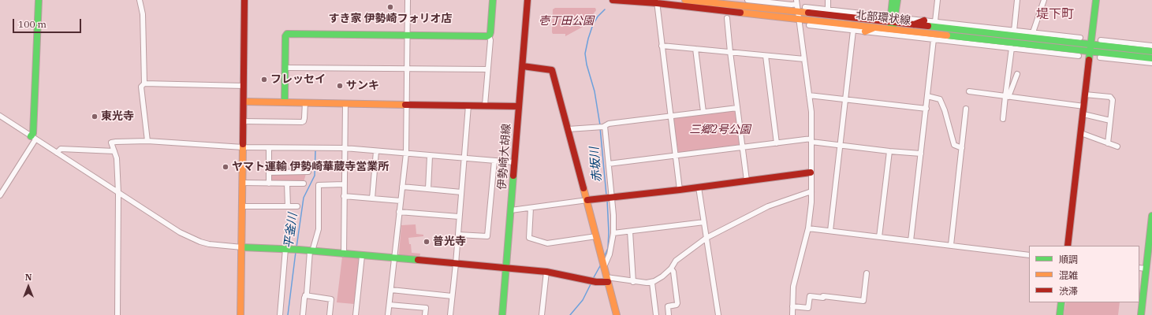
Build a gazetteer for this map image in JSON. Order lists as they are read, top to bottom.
{
  "streets": {
    "street": ["北部環状線", "伊勢崎大胡線"]
  },
  "districts": ["堤下町"],
  "water": ["赤坂川", "平釜川"],
  "parks": ["壱丁田公園", "三郷2号公園"],
  "places": [
    "すき家 伊勢崎フォリオ店",
    "フレッセイ",
    "サンキ",
    "東光寺",
    "ヤマト運輸 伊勢崎華蔵寺営業所",
    "普光寺"
  ],
  "legend": ["順調", "混雑", "渋滞"],
  "scale_bar": "100 m",
  "north": "top"
}
